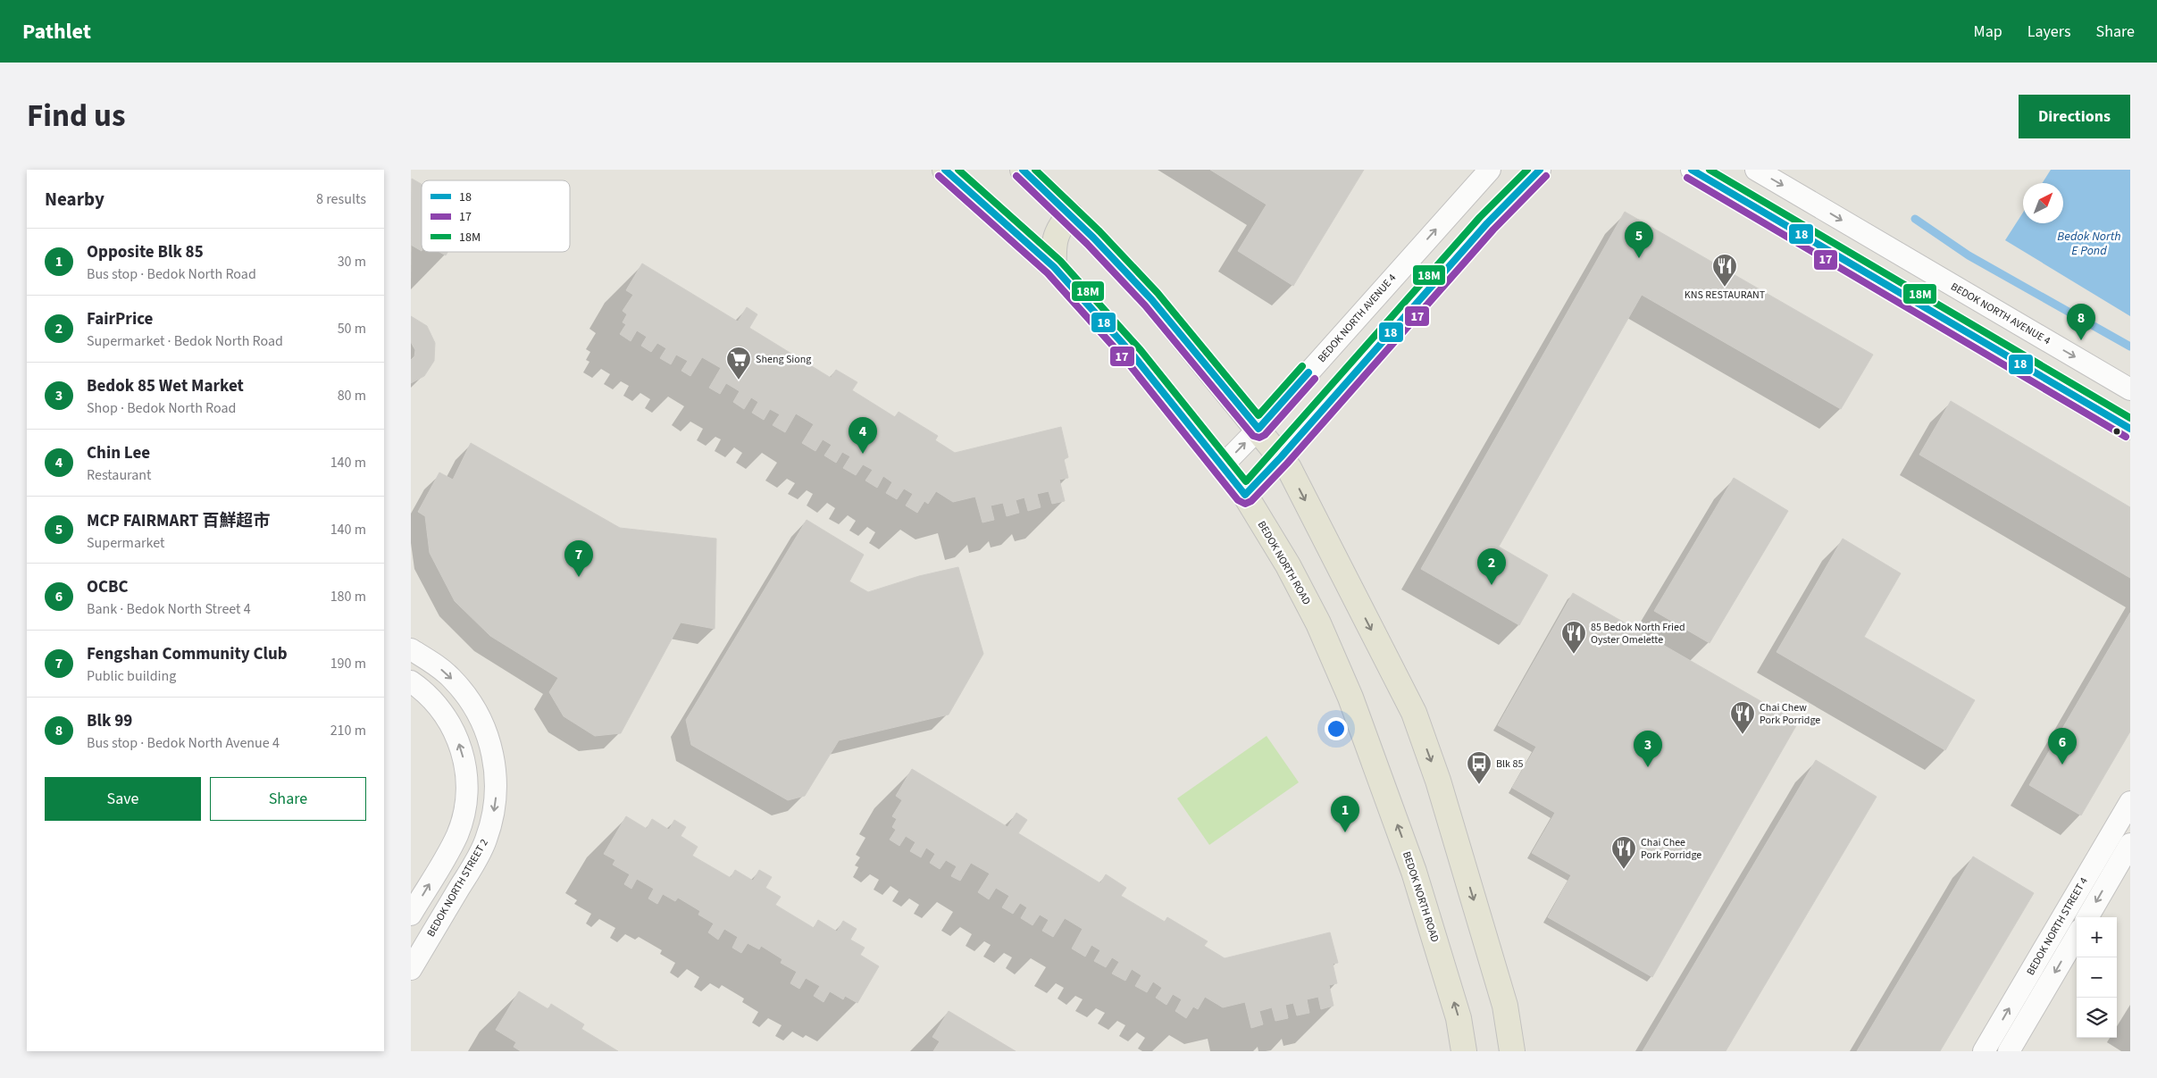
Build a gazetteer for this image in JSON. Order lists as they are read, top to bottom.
{
  "streets": {
    "main road": ["BEDOK NORTH ROAD"],
    "street": ["BEDOK NORTH AVENUE 4", "BEDOK NORTH STREET 2", "BEDOK NORTH STREET 4"]
  },
  "crossings": [
    ["BEDOK NORTH AVENUE 4", "BEDOK NORTH ROAD"]
  ],
  "one_way": ["BEDOK NORTH STREET 2"],
  "water": ["Bedok North E Pond"],
  "places": {
    "restaurant": [
      "KNS RESTAURANT",
      "85 Bedok North Fried Oyster Omelette",
      "Chai Chew Pork Porridge",
      "Chai Chee Pork Porridge"
    ],
    "supermarket": ["Sheng Siong"],
    "bus stop": ["Blk 85"]
  },
  "lines": ["transit line 18", "transit line 18M", "transit line 17"],
  "legend": ["18", "17", "18M"],
  "north": "top right",
  "page": {
    "header": "Pathlet",
    "nav": ["Map", "Layers", "Share"],
    "title": "Find us",
    "buttons": [
      "Directions",
      ["Save", "Share"]
    ],
    "heading": ["Nearby", "8 results"],
    "pins": [
      "5",
      "8",
      "4",
      "7",
      "2",
      "6",
      "3",
      "1"
    ],
    "list": [
      {
        "mark": "1",
        "name": "Opposite Blk 85",
        "note": "Bus stop · Bedok North Road",
        "value": "30 m"
      },
      {
        "mark": "2",
        "name": "FairPrice",
        "note": "Supermarket · Bedok North Road",
        "value": "50 m"
      },
      {
        "mark": "3",
        "name": "Bedok 85 Wet Market",
        "note": "Shop · Bedok North Road",
        "value": "80 m"
      },
      {
        "mark": "4",
        "name": "Chin Lee",
        "note": "Restaurant",
        "value": "140 m"
      },
      {
        "mark": "5",
        "name": "MCP FAIRMART 百鮮超市",
        "note": "Supermarket",
        "value": "140 m"
      },
      {
        "mark": "6",
        "name": "OCBC",
        "note": "Bank · Bedok North Street 4",
        "value": "180 m"
      },
      {
        "mark": "7",
        "name": "Fengshan Community Club",
        "note": "Public building",
        "value": "190 m"
      },
      {
        "mark": "8",
        "name": "Blk 99",
        "note": "Bus stop · Bedok North Avenue 4",
        "value": "210 m"
      }
    ],
    "map_buttons": ["+", "−"]
  }
}
